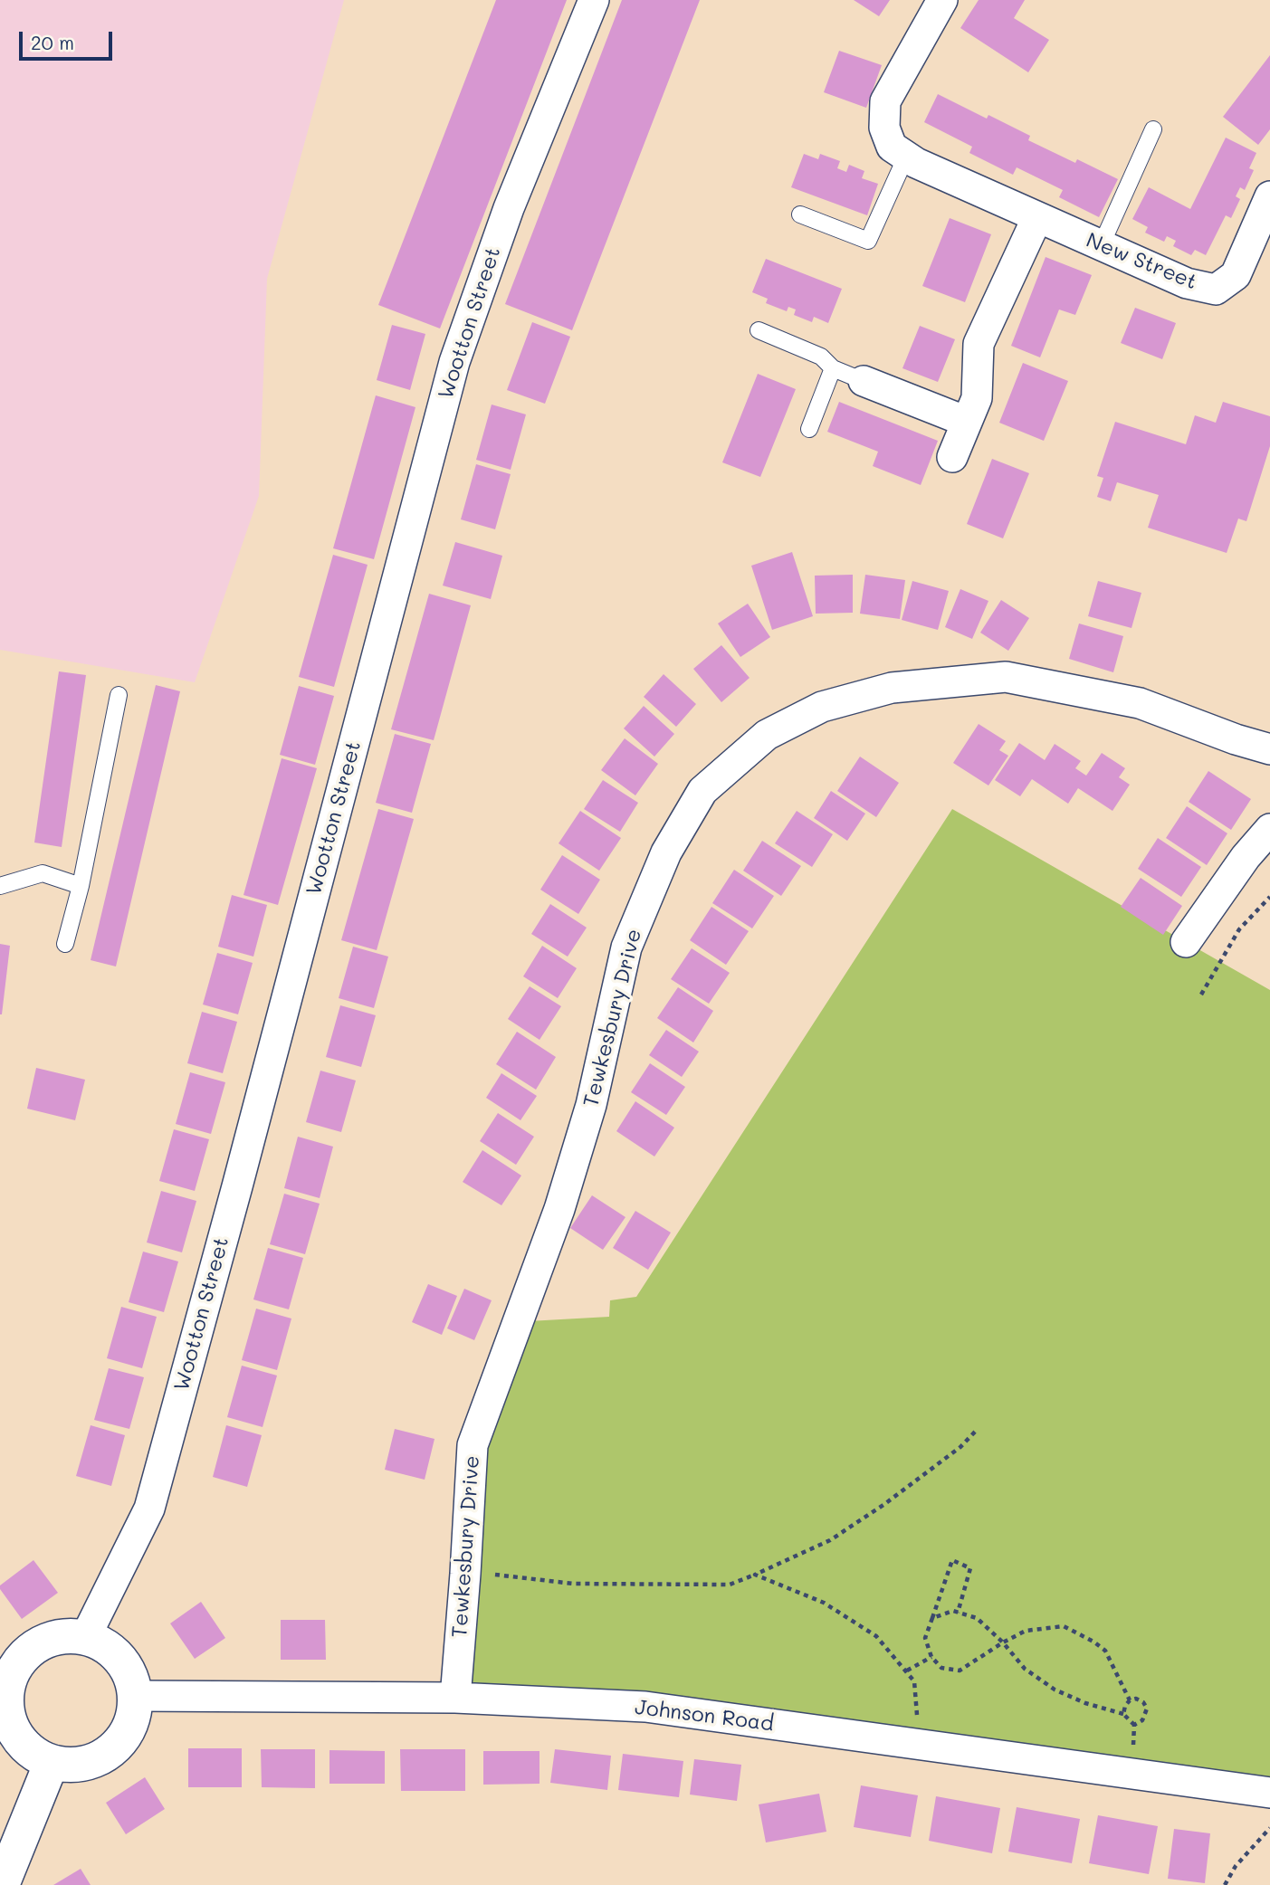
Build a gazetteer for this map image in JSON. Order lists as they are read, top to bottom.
{
  "streets": {
    "street": [
      "New Street",
      "Wootton Street",
      "Tewkesbury Drive",
      "Johnson Road"
    ]
  },
  "crossings": [
    ["Wootton Street", "Johnson Road"],
    ["Tewkesbury Drive", "Johnson Road"]
  ],
  "scale_bar": "20 m"
}
